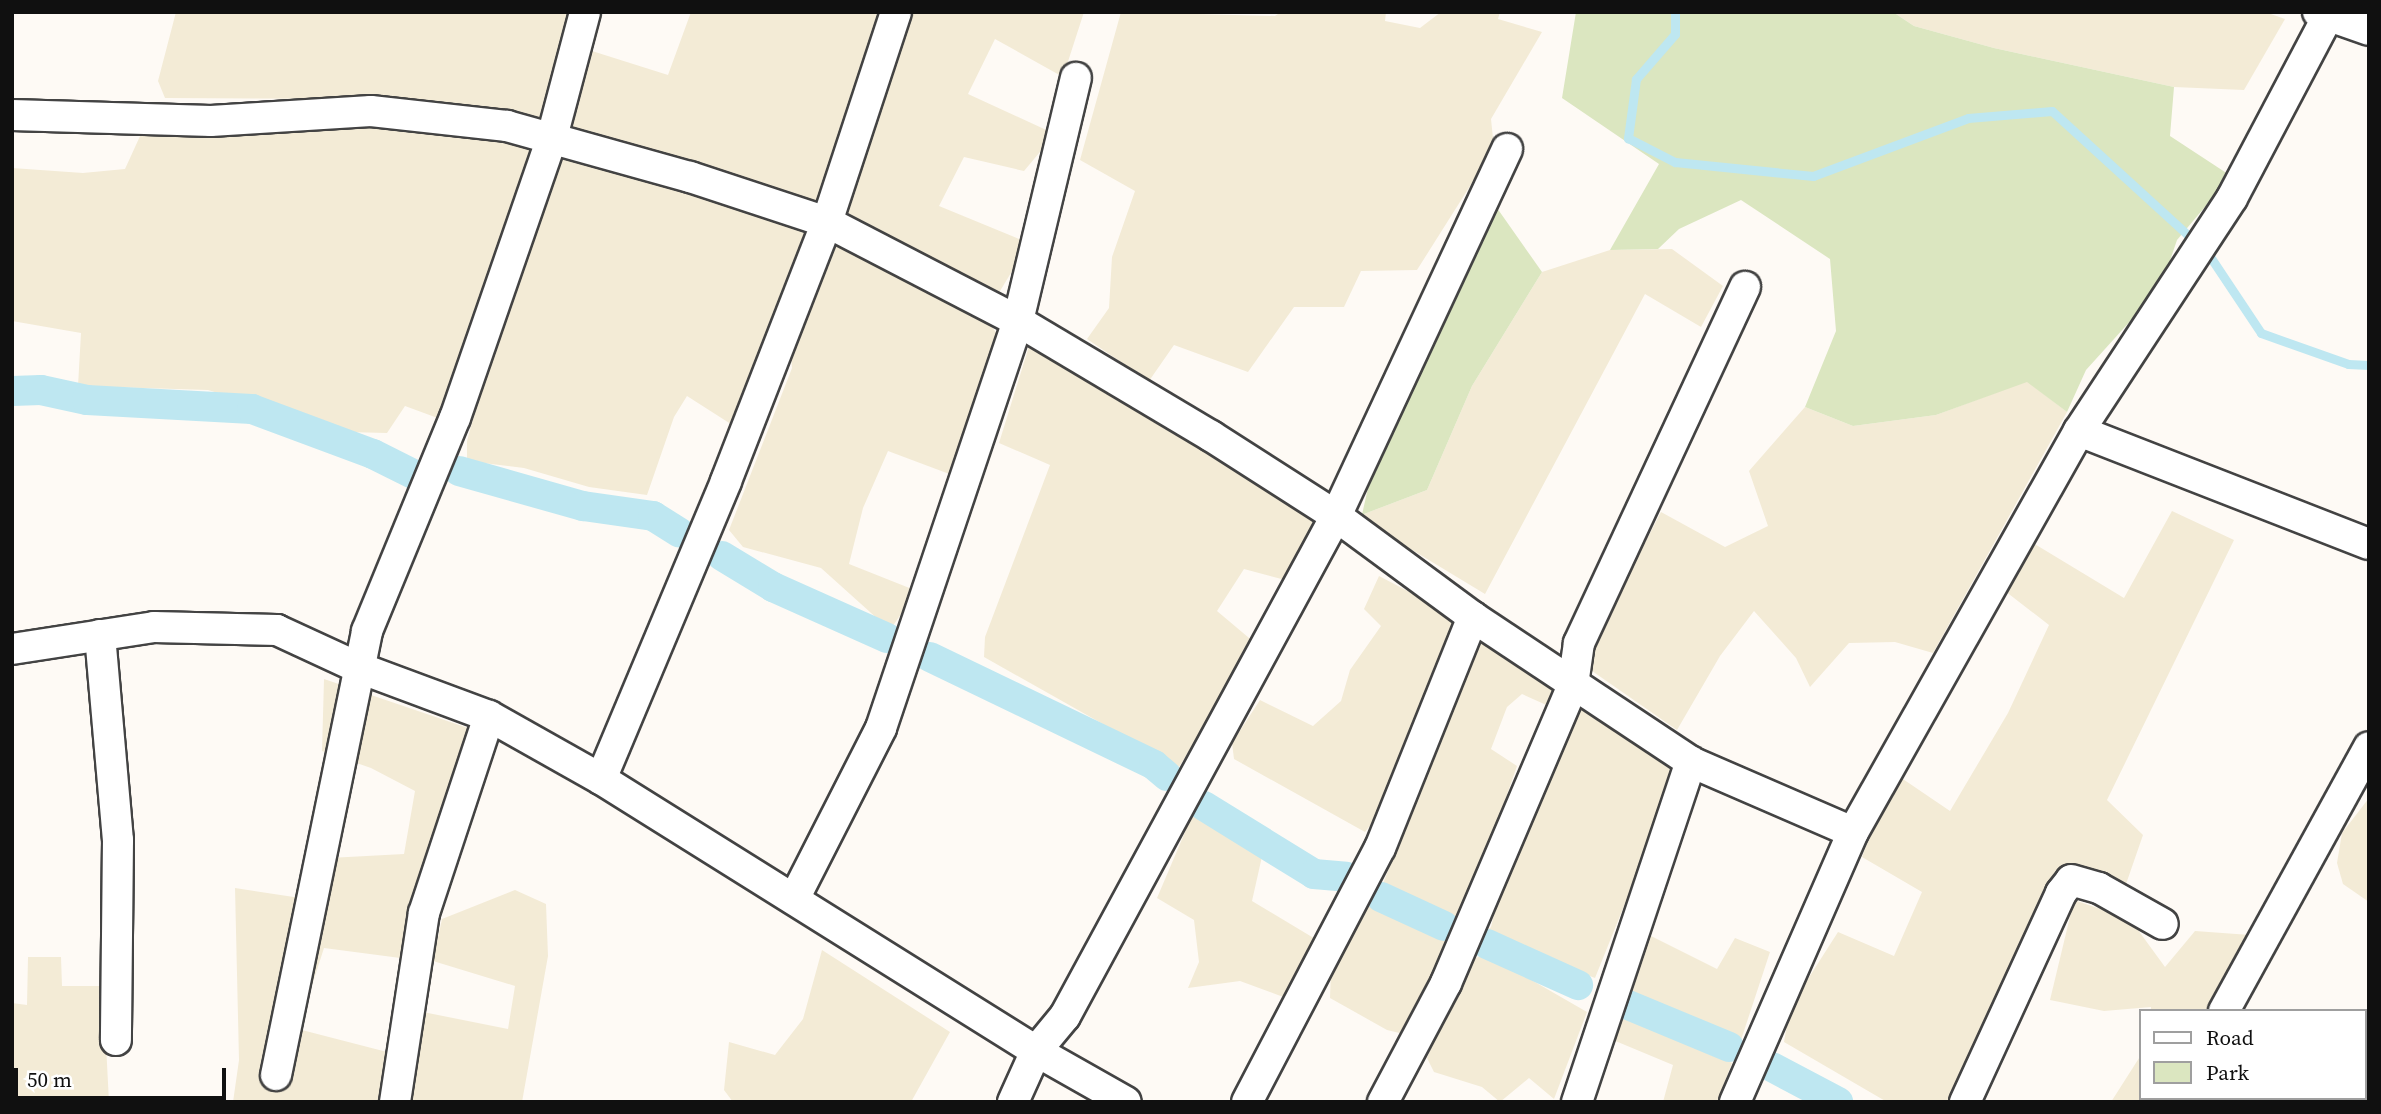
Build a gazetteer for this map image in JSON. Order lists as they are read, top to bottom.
{
  "legend": ["Road", "Park"],
  "scale_bar": "50 m"
}
